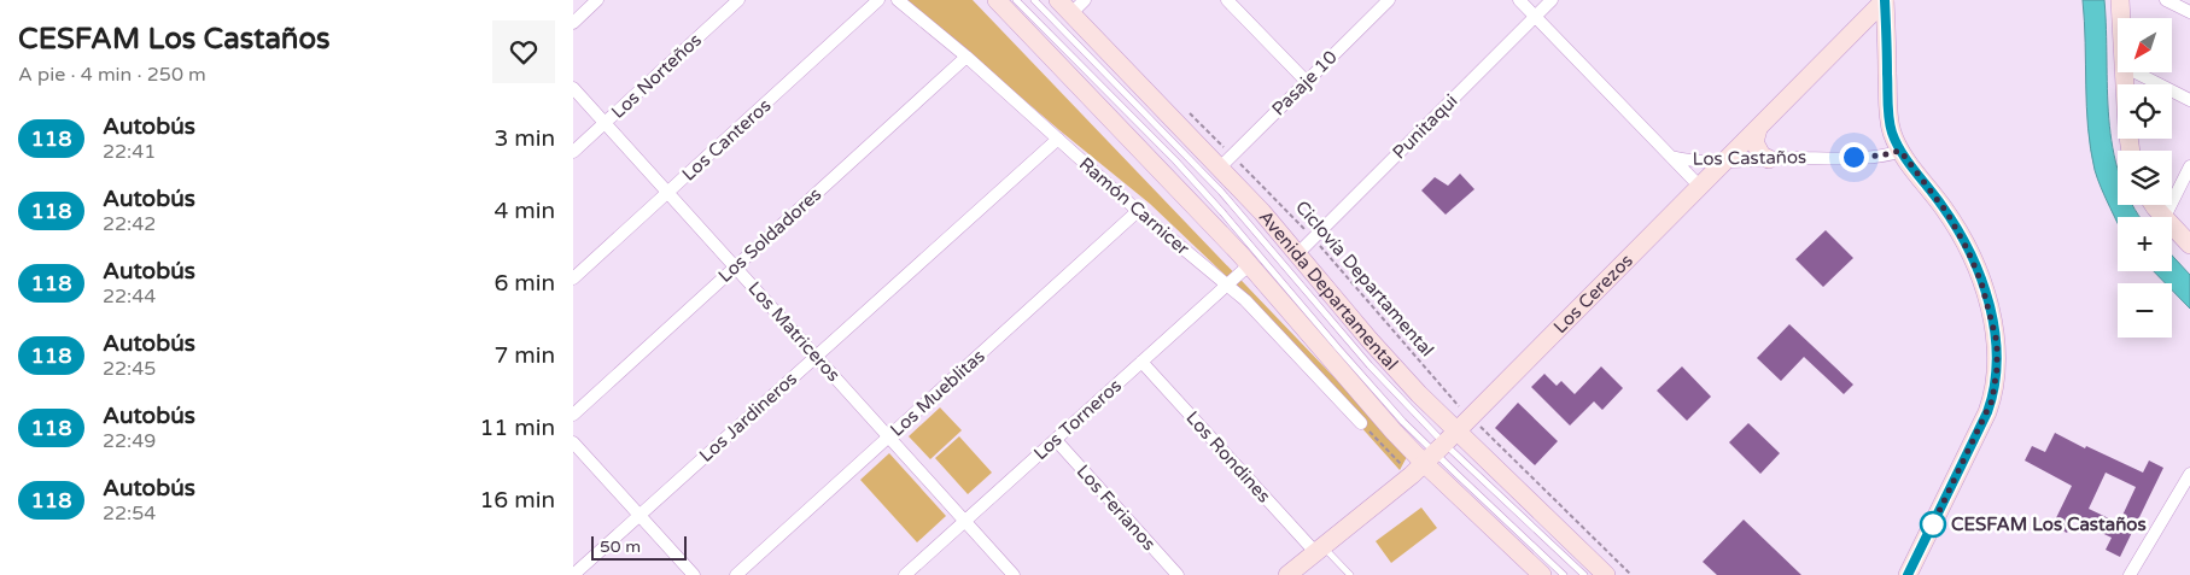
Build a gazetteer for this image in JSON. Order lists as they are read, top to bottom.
{
  "streets": {
    "street": [
      "Los Norteños",
      "Pasaje 10",
      "Punitaqui",
      "Los Canteros",
      "Los Castaños",
      "Ramón Carnicer",
      "Los Soldadores",
      "Avenida Departamental",
      "Los Cerezos",
      "Los Matriceros",
      "Los Mueblitas",
      "Los Jardineros",
      "Los Torneros",
      "Los Rondines",
      "Los Ferianos"
    ],
    "path": ["Ciclovía Departamental"]
  },
  "crossings": [
    ["Los Norteños", "Los Matriceros"],
    ["Pasaje 10", "Ciclovía Departamental"],
    ["Pasaje 10", "Avenida Departamental"],
    ["Punitaqui", "Los Castaños"],
    ["Punitaqui", "Ciclovía Departamental"],
    ["Punitaqui", "Avenida Departamental"],
    ["Los Canteros", "Los Matriceros"],
    ["Los Castaños", "Los Cerezos"],
    ["Ramón Carnicer", "Los Soldadores"],
    ["Ramón Carnicer", "Los Mueblitas"],
    ["Ramón Carnicer", "Los Jardineros"],
    ["Ramón Carnicer", "Los Torneros"],
    ["Los Soldadores", "Los Matriceros"],
    ["Ciclovía Departamental", "Avenida Departamental"],
    ["Ciclovía Departamental", "Los Cerezos"],
    ["Avenida Departamental", "Los Cerezos"],
    ["Avenida Departamental", "Los Torneros"],
    ["Los Cerezos", "Los Rondines"],
    ["Los Matriceros", "Los Mueblitas"],
    ["Los Matriceros", "Los Jardineros"],
    ["Los Matriceros", "Los Torneros"],
    ["Los Torneros", "Los Rondines"],
    ["Los Torneros", "Los Ferianos"]
  ],
  "places": ["CESFAM Los Castaños"],
  "lines": ["bus line 118"],
  "scale_bar": "50 m",
  "north": "bottom left",
  "page": {
    "heading": ["CESFAM Los Castaños", "A pie · 4 min · 250 m"],
    "map_buttons": ["+", "−"],
    "list": [
      {
        "mark": "118",
        "name": "Autobús",
        "note": "22:41",
        "value": "3 min"
      },
      {
        "mark": "118",
        "name": "Autobús",
        "note": "22:42",
        "value": "4 min"
      },
      {
        "mark": "118",
        "name": "Autobús",
        "note": "22:44",
        "value": "6 min"
      },
      {
        "mark": "118",
        "name": "Autobús",
        "note": "22:45",
        "value": "7 min"
      },
      {
        "mark": "118",
        "name": "Autobús",
        "note": "22:49",
        "value": "11 min"
      },
      {
        "mark": "118",
        "name": "Autobús",
        "note": "22:54",
        "value": "16 min"
      }
    ],
    "scale": "50 m"
  }
}
